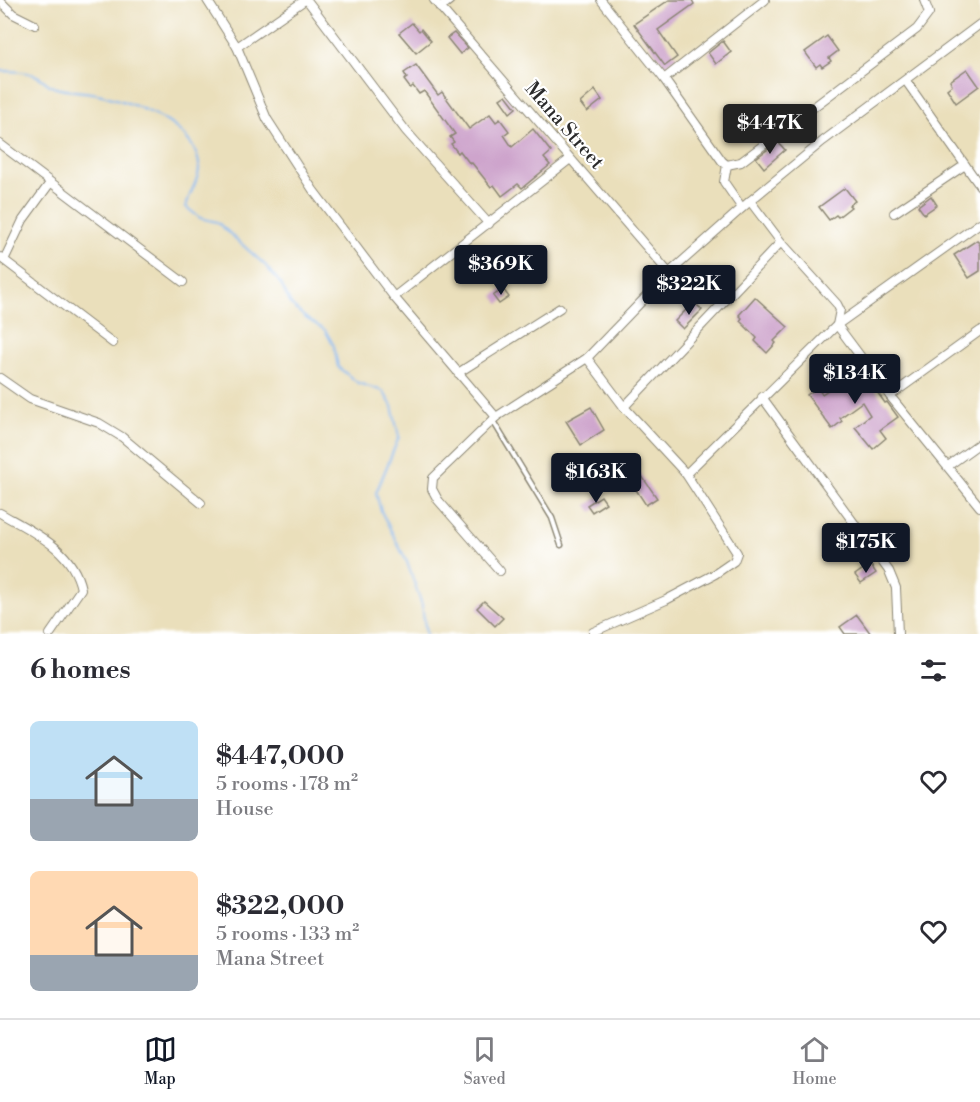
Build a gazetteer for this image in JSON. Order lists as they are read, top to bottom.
{
  "streets": {
    "street": ["Mana Street"]
  },
  "page": {
    "price": [
      "$447K",
      "$369K",
      "$322K",
      "$134K",
      "$163K",
      "$175K"
    ],
    "heading": "6 homes",
    "list": [
      {
        "name": "$447,000",
        "note": "5 rooms · 178 m² · House"
      },
      {
        "name": "$322,000",
        "note": "5 rooms · 133 m² · Mana Street"
      }
    ],
    "tabs": ["Map", "Saved", "Home"]
  }
}
